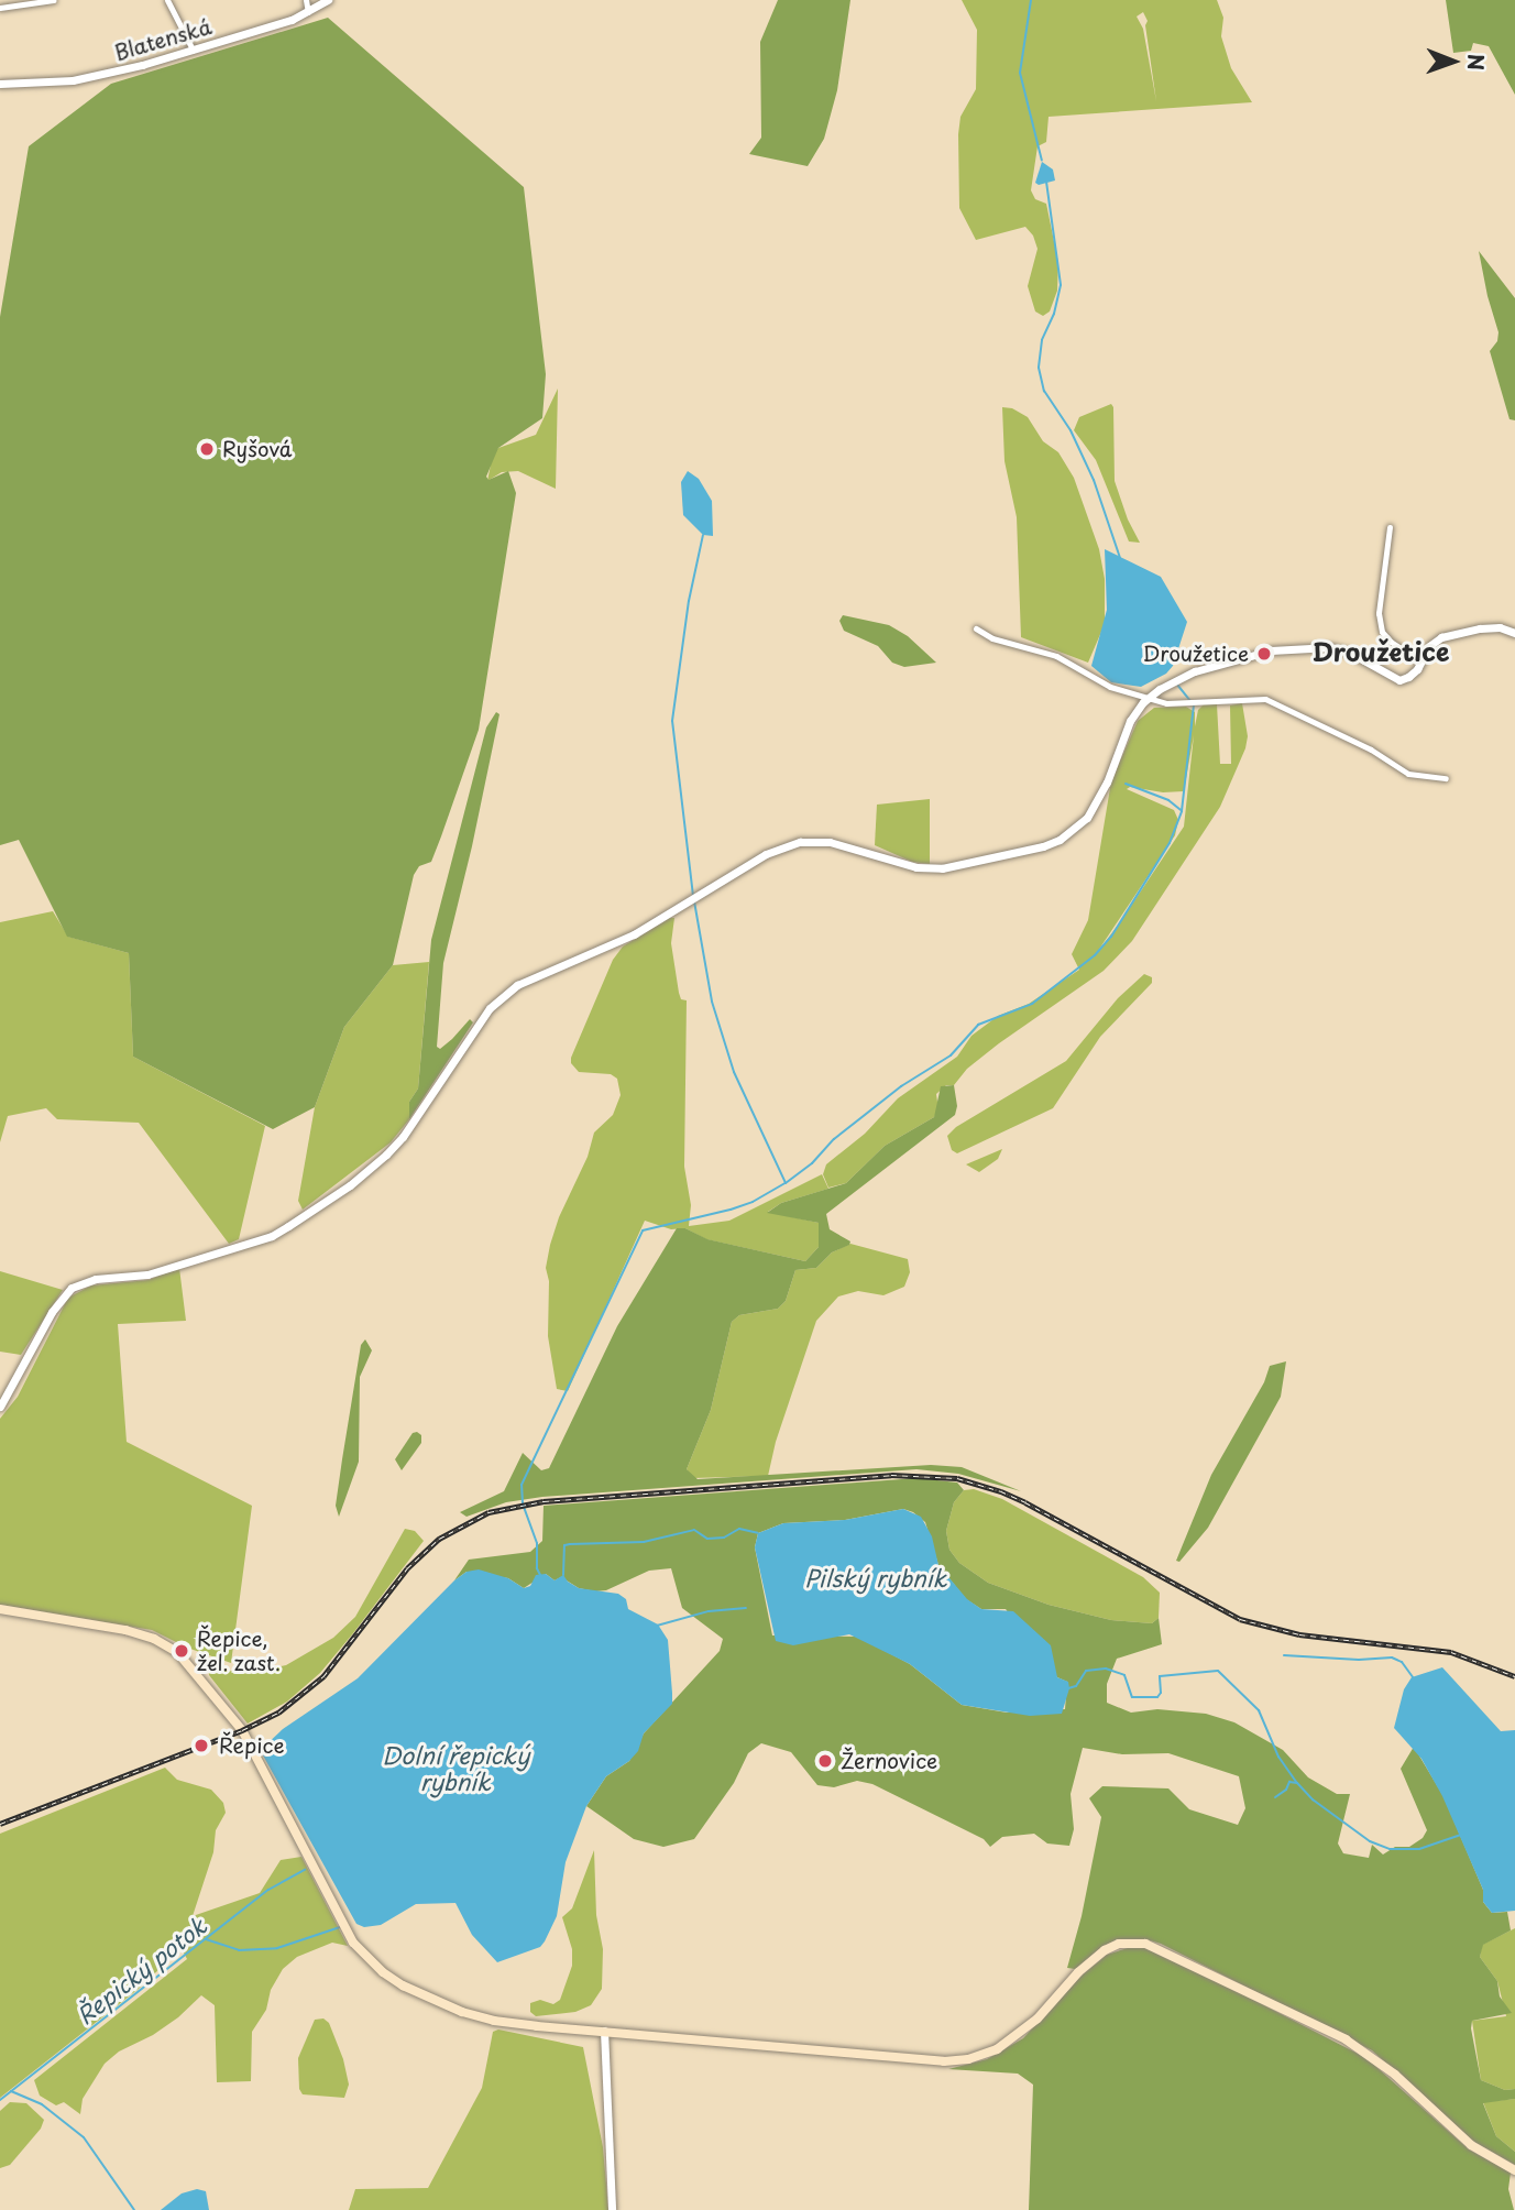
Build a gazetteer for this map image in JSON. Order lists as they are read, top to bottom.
{
  "streets": {
    "street": ["Blatenská"]
  },
  "districts": ["Droužetice"],
  "water": ["Pilský rybník", "Dolní řepický rybník", "Řepický potok"],
  "places": [
    "Ryšová",
    "Droužetice",
    "Řepice, žel. zast.",
    "Řepice",
    "Žernovice"
  ],
  "north": "right"
}
